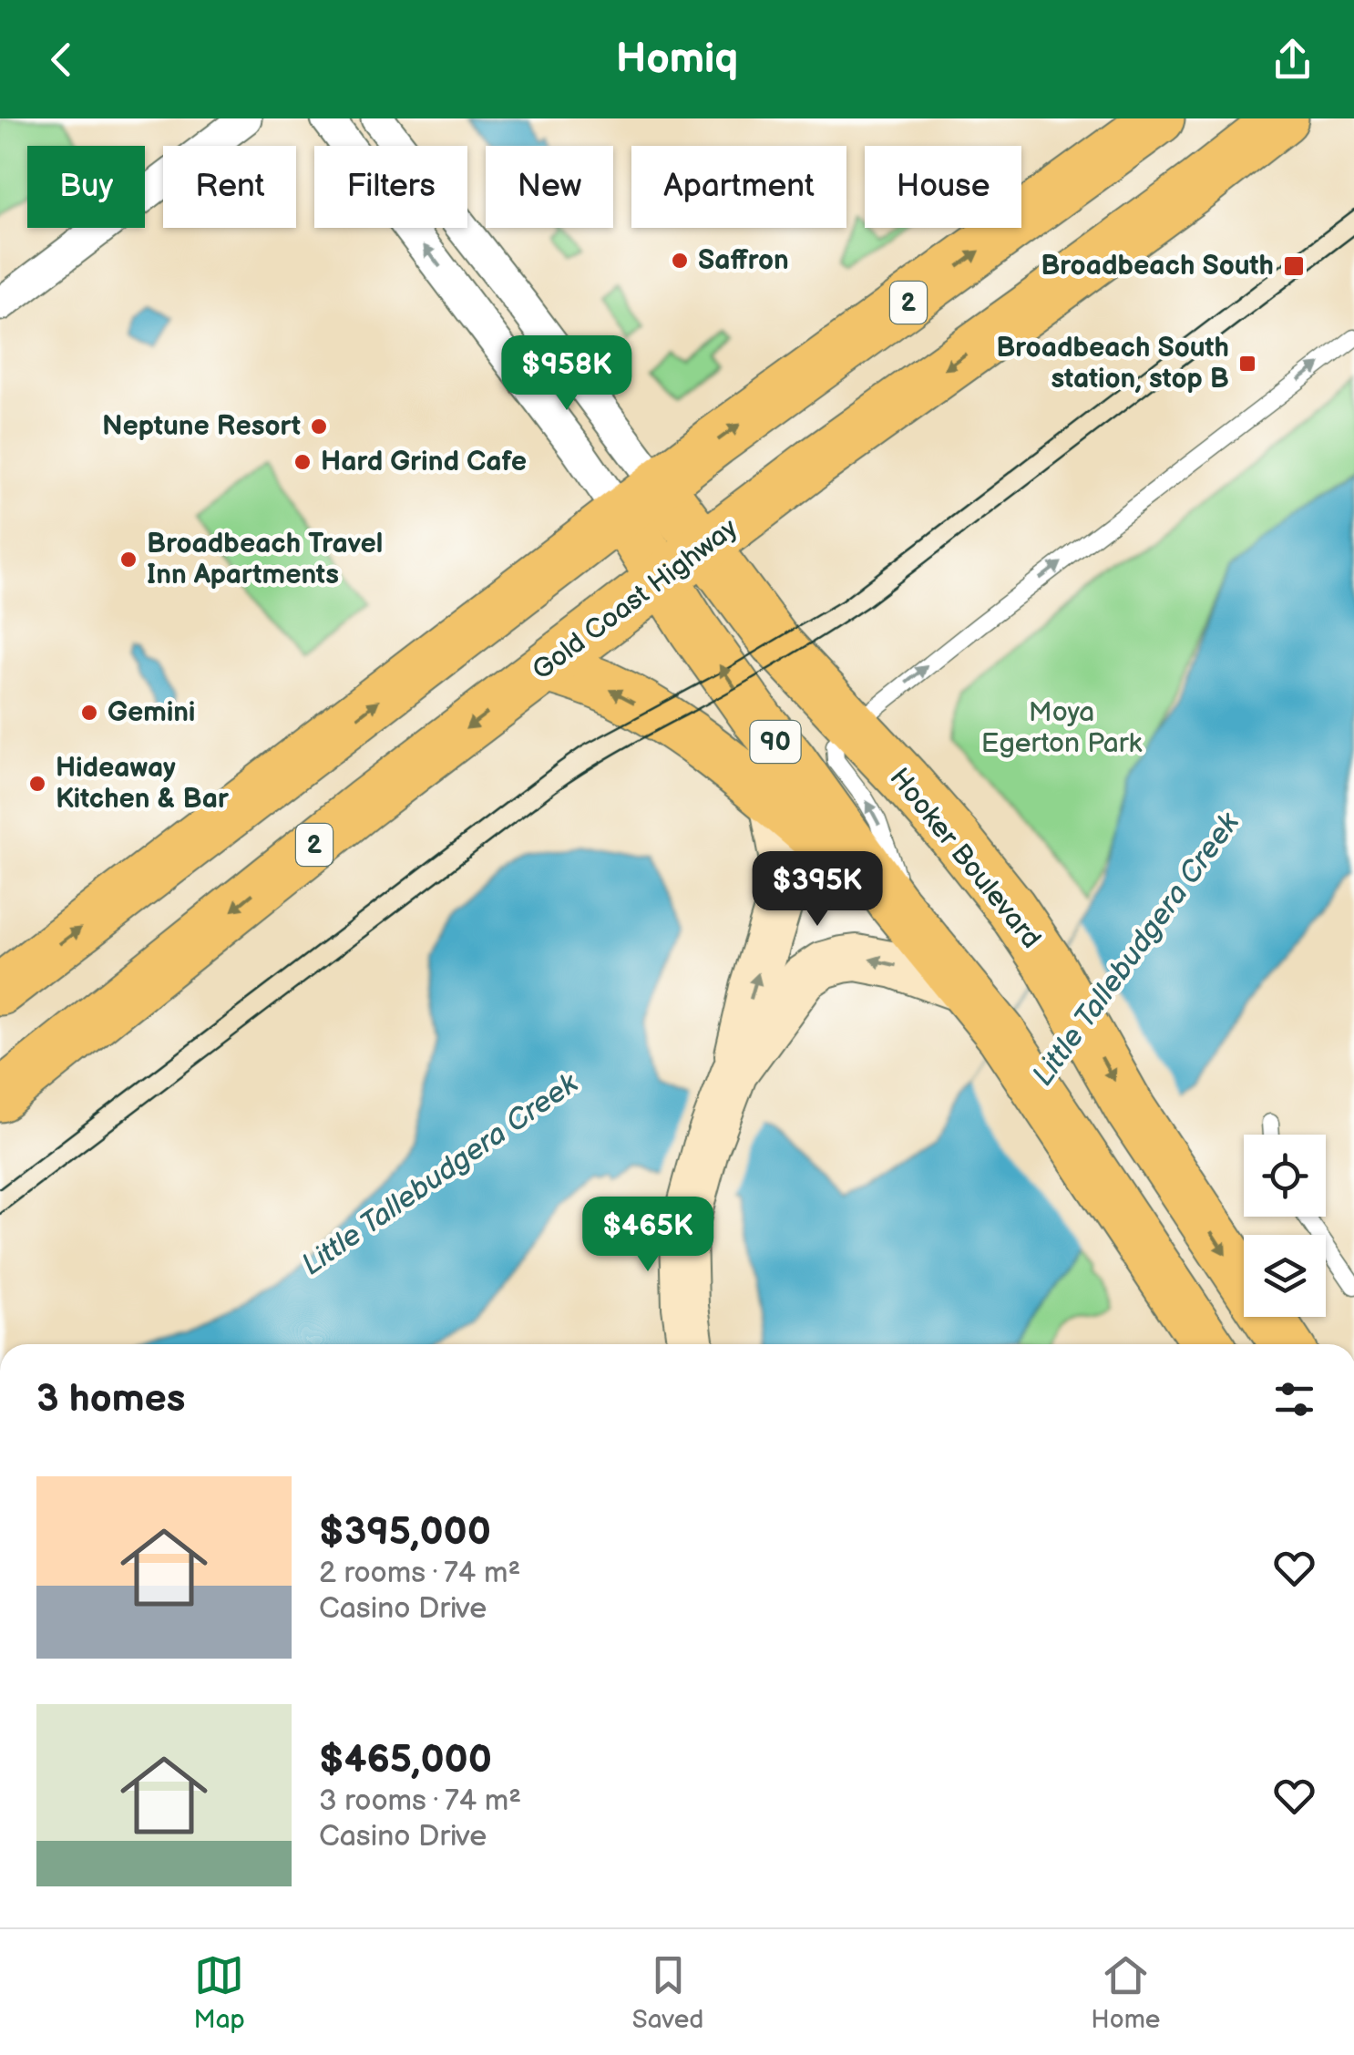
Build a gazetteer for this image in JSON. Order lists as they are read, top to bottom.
{
  "streets": {
    "main road": [
      "2",
      "Gold Coast Highway",
      "90",
      "Hooker Boulevard"
    ]
  },
  "crossings": [
    ["2", "90"],
    ["2", "Hooker Boulevard"],
    ["Gold Coast Highway", "90"],
    ["Gold Coast Highway", "Hooker Boulevard"],
    ["90", "Hooker Boulevard"]
  ],
  "water": ["Little Tallebudgera Creek"],
  "parks": ["Moya Egerton Park"],
  "places": {
    "other": [
      "Saffron",
      "Neptune Resort",
      "Hard Grind Cafe",
      "Broadbeach Travel Inn Apartments",
      "Gemini",
      "Hideaway Kitchen & Bar"
    ],
    "transit": ["Broadbeach South", "Broadbeach South station, stop B"]
  },
  "page": {
    "header": "Homiq",
    "chip": [
      "Buy",
      "Rent",
      "Filters",
      "New",
      "Apartment",
      "House"
    ],
    "price": ["$958K", "$395K", "$465K"],
    "heading": "3 homes",
    "list": [
      {
        "name": "$395,000",
        "note": "2 rooms · 74 m² · Casino Drive"
      },
      {
        "name": "$465,000",
        "note": "3 rooms · 74 m² · Casino Drive"
      }
    ],
    "tabs": ["Map", "Saved", "Home"]
  }
}
